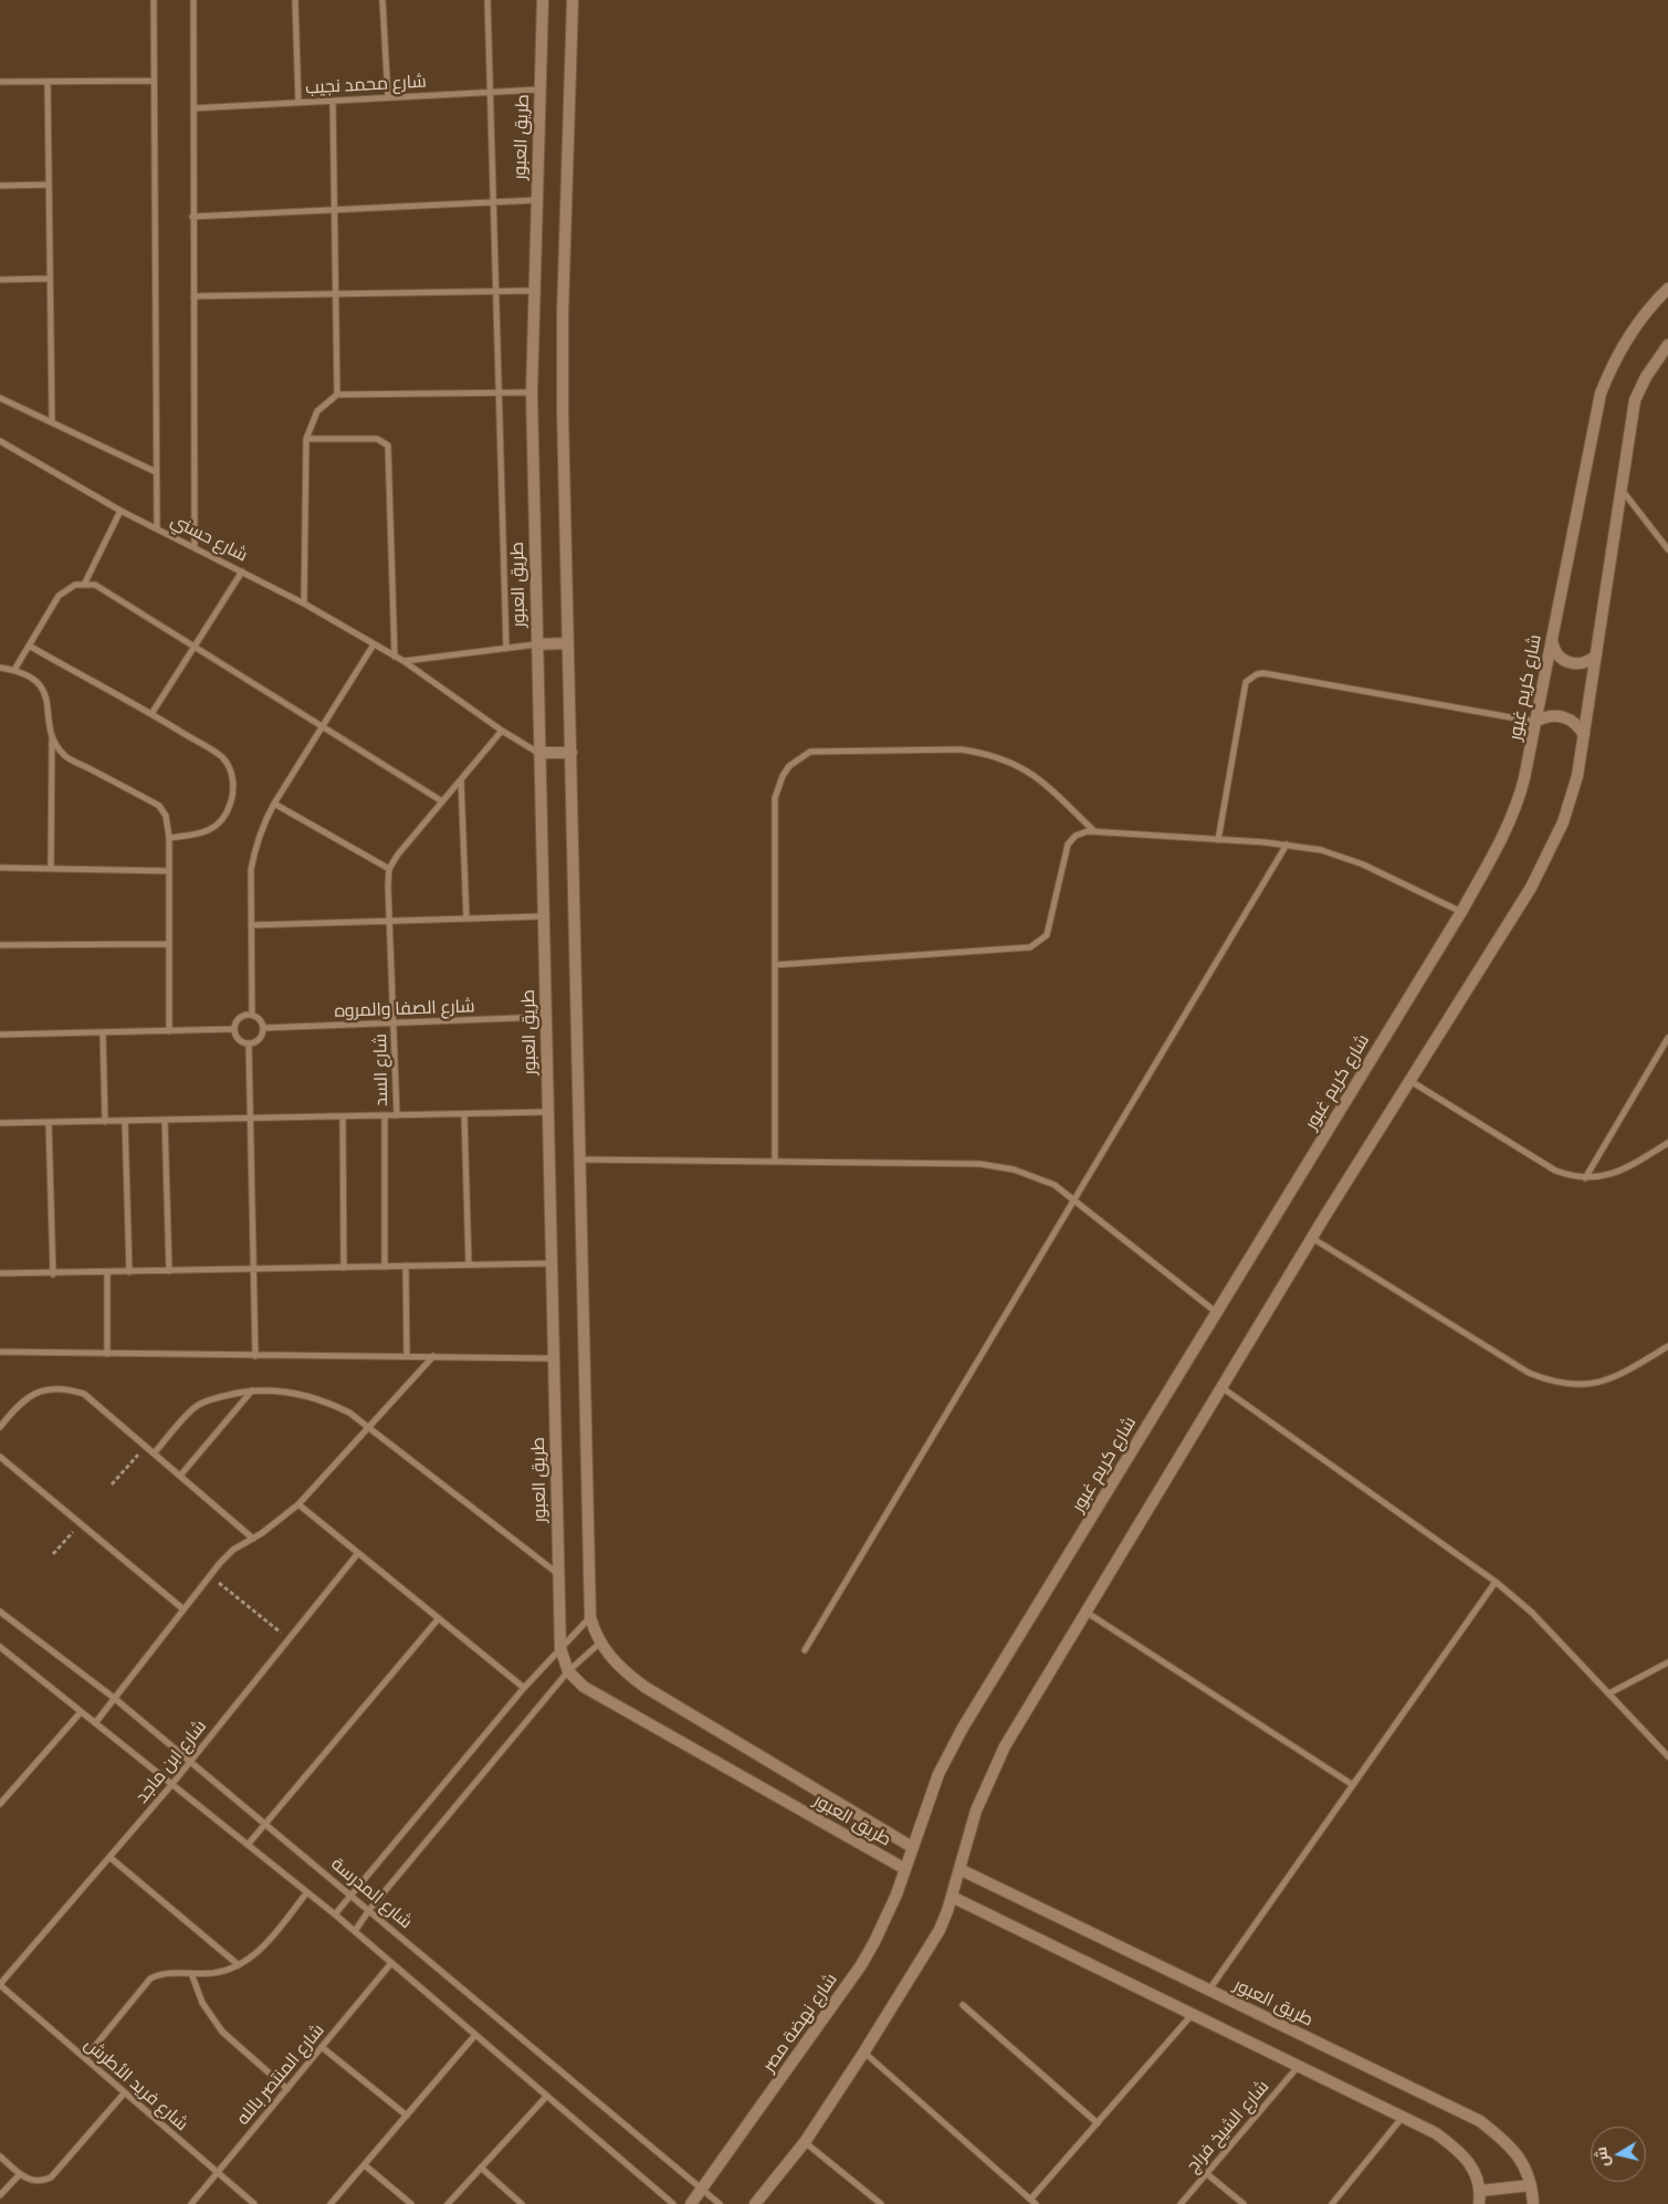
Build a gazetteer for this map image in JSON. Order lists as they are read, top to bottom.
{
  "streets": {
    "street": [
      "شارع محمد نجيب",
      "طريق العبور",
      "شارع حسني",
      "شارع كريم غبور",
      "شارع الصفا والمروه",
      "شارع السد",
      "شارع ابن ماجد",
      "شارع المدرسة",
      "شارع نهضة مصر",
      "شارع المنتصر بالله",
      "شارع فريد الأطرش",
      "شارع الشيخ فراج"
    ]
  },
  "crossings": [
    ["شارع محمد نجيب", "طريق العبور"],
    ["طريق العبور", "شارع حسني"],
    ["طريق العبور", "شارع كريم غبور"],
    ["طريق العبور", "شارع الصفا والمروه"],
    ["طريق العبور", "شارع نهضة مصر"],
    ["شارع كريم غبور", "شارع نهضة مصر"],
    ["شارع الصفا والمروه", "شارع السد"],
    ["شارع ابن ماجد", "شارع المدرسة"],
    ["شارع ابن ماجد", "شارع فريد الأطرش"],
    ["شارع المدرسة", "شارع نهضة مصر"],
    ["شارع المنتصر بالله", "شارع فريد الأطرش"]
  ],
  "north": "left"
}
